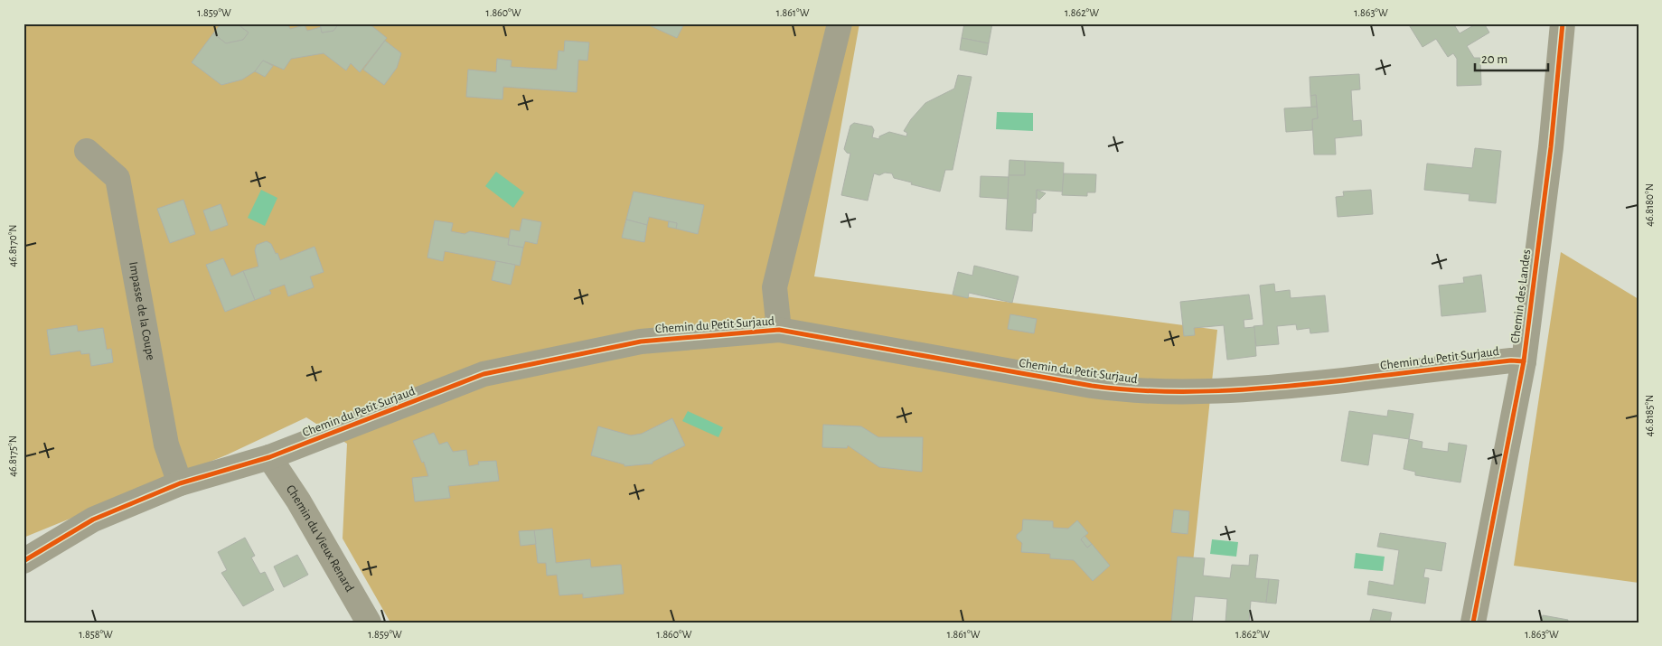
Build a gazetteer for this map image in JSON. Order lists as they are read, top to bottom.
{
  "streets": {
    "street": [
      "Chemin des Landes",
      "Impasse de la Coupe",
      "Chemin du Petit Surjaud",
      "Chemin du Vieux Renard"
    ]
  },
  "crossings": [
    ["Chemin des Landes", "Chemin du Petit Surjaud"],
    ["Impasse de la Coupe", "Chemin du Petit Surjaud"],
    ["Chemin du Petit Surjaud", "Chemin du Vieux Renard"]
  ],
  "scale_bar": "20 m",
  "coordinates": [
    "1.859°W",
    "1.860°W",
    "1.861°W",
    "1.862°W",
    "1.863°W",
    "46.8180°N",
    "46.8170°N",
    "46.8185°N",
    "46.8175°N",
    "1.858°W"
  ]
}
